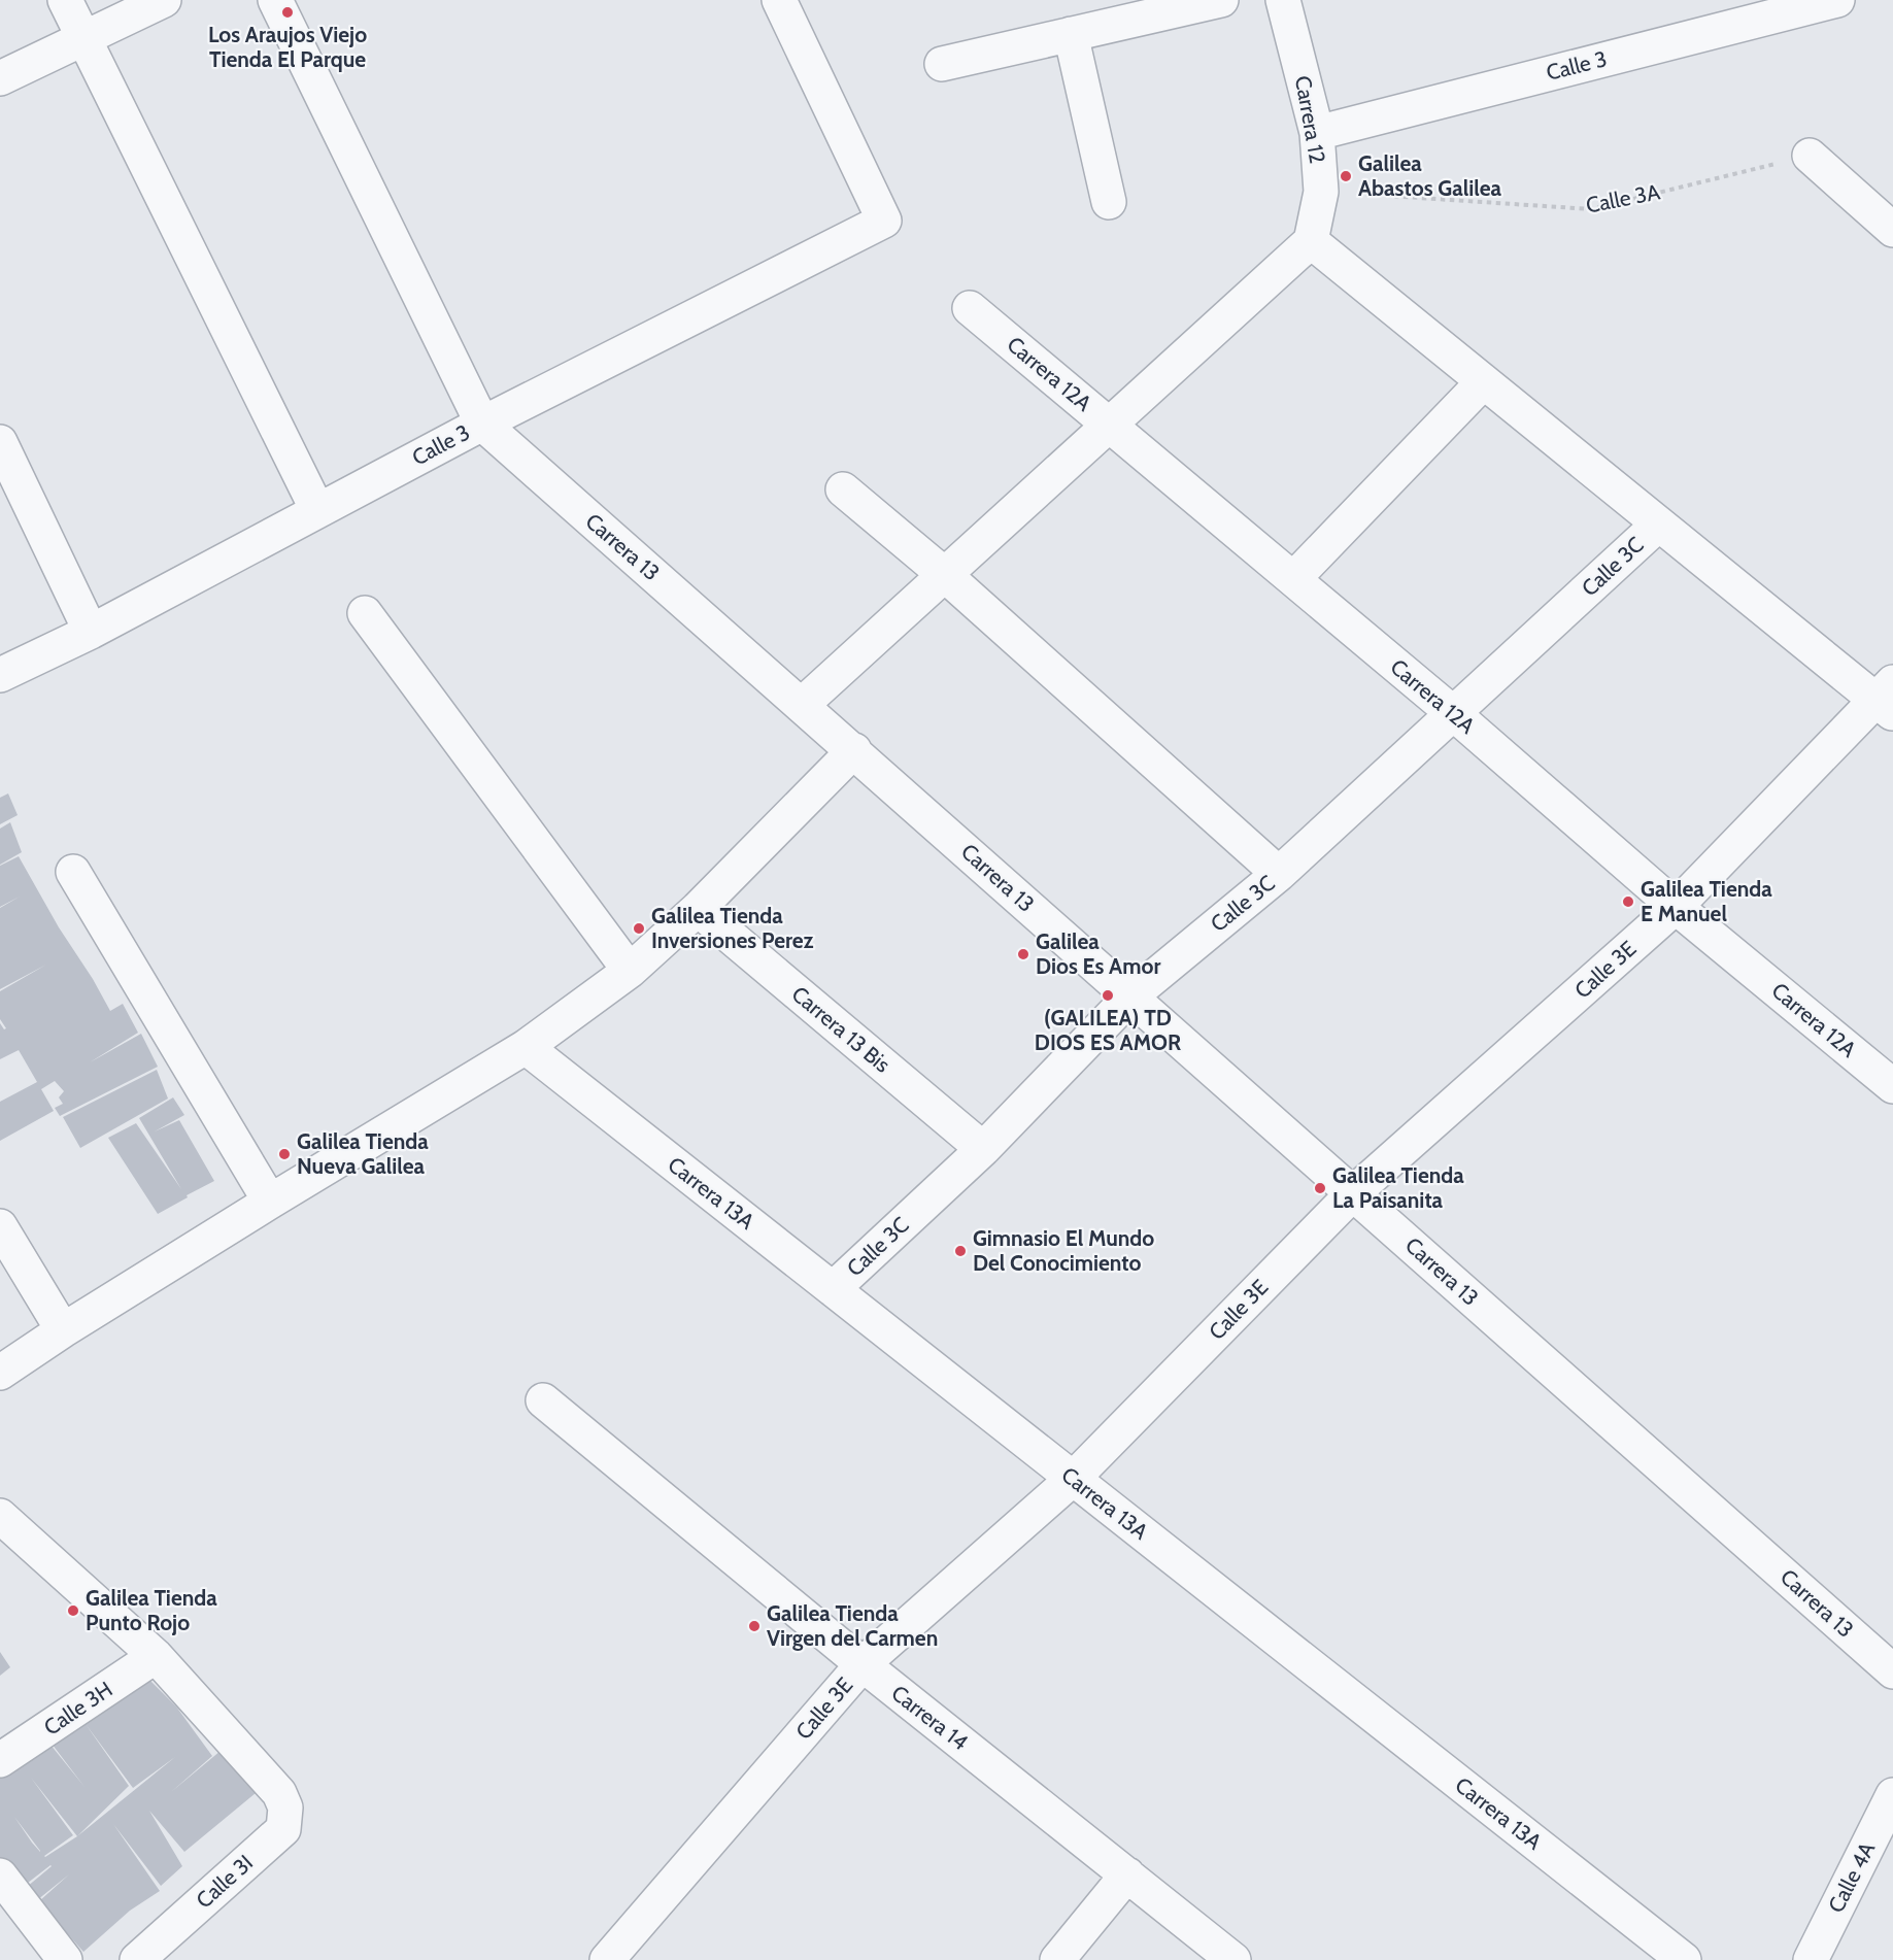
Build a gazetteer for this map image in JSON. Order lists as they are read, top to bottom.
{
  "streets": {
    "street": [
      "Calle 3",
      "Carrera 12",
      "Carrera 12A",
      "Carrera 13",
      "Calle 3C",
      "Calle 3E",
      "Carrera 13 Bis",
      "Carrera 13A",
      "Calle 3H",
      "Carrera 14",
      "Calle 4A",
      "Calle 3I"
    ],
    "path": ["Calle 3A"]
  },
  "crossings": [
    ["Calle 3", "Carrera 12"],
    ["Calle 3", "Carrera 13"],
    ["Carrera 12", "Calle 3A"],
    ["Carrera 12A", "Calle 3C"],
    ["Carrera 12A", "Calle 3E"],
    ["Carrera 13", "Calle 3C"],
    ["Carrera 13", "Calle 3E"],
    ["Calle 3C", "Carrera 13 Bis"],
    ["Calle 3C", "Carrera 13A"],
    ["Calle 3E", "Carrera 13A"],
    ["Calle 3E", "Carrera 14"],
    ["Calle 3H", "Calle 3I"]
  ],
  "places": [
    "Los Araujos Viejo Tienda El Parque",
    "Galilea Abastos Galilea",
    "Galilea Tienda E Manuel",
    "Galilea Tienda Inversiones Perez",
    "Galilea Dios Es Amor",
    "(GALILEA) TD DIOS ES AMOR",
    "Galilea Tienda Nueva Galilea",
    "Galilea Tienda La Paisanita",
    "Gimnasio El Mundo Del Conocimiento",
    "Galilea Tienda Punto Rojo",
    "Galilea Tienda Virgen del Carmen"
  ]
}
